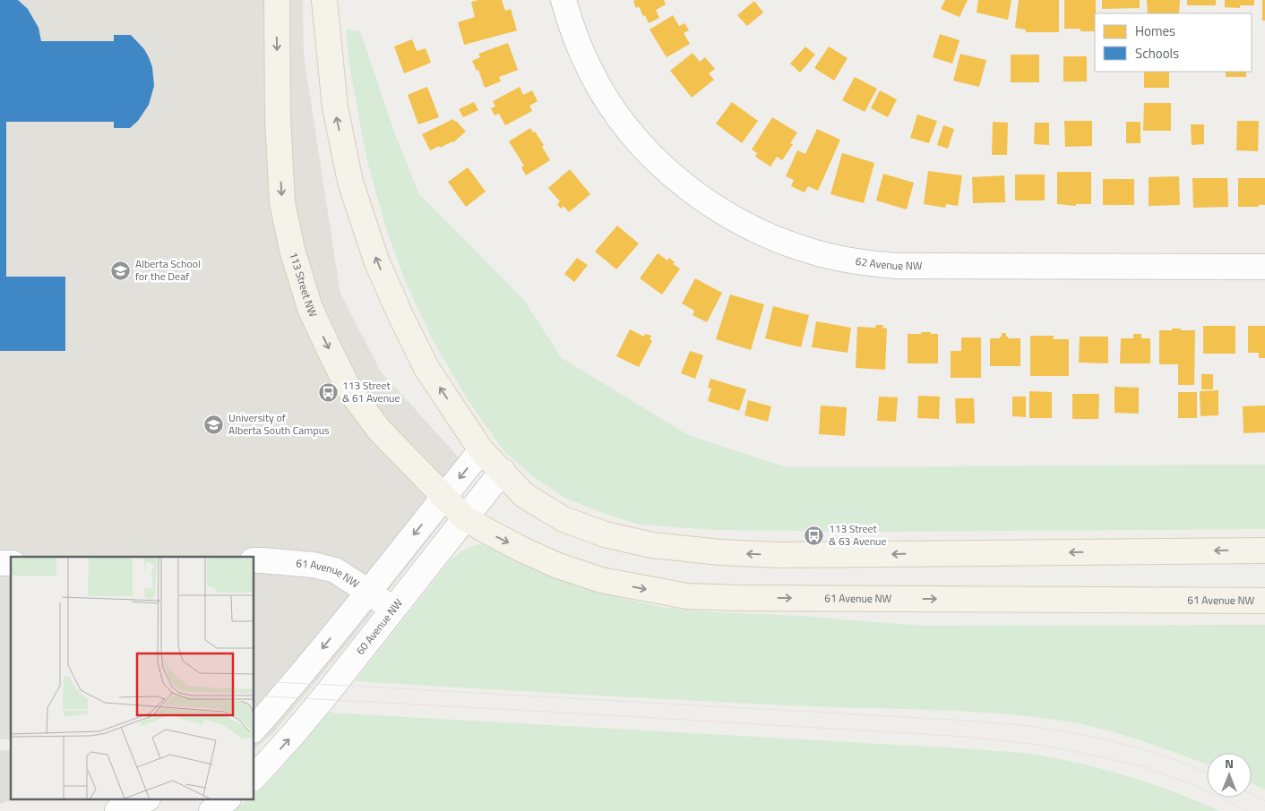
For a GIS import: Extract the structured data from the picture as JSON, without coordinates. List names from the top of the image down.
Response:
{
  "streets": {
    "main road": ["113 Street NW", "61 Avenue NW"],
    "street": ["62 Avenue NW", "60 Avenue NW"]
  },
  "crossings": [
    ["113 Street NW", "61 Avenue NW"],
    ["113 Street NW", "60 Avenue NW"],
    ["61 Avenue NW", "60 Avenue NW"]
  ],
  "places": {
    "school or university": ["Alberta School for the Deaf", "University of Alberta South Campus"],
    "bus stop": ["113 Street & 61 Avenue", "113 Street & 63 Avenue"]
  },
  "legend": ["Homes", "Schools"],
  "north": "top"
}
